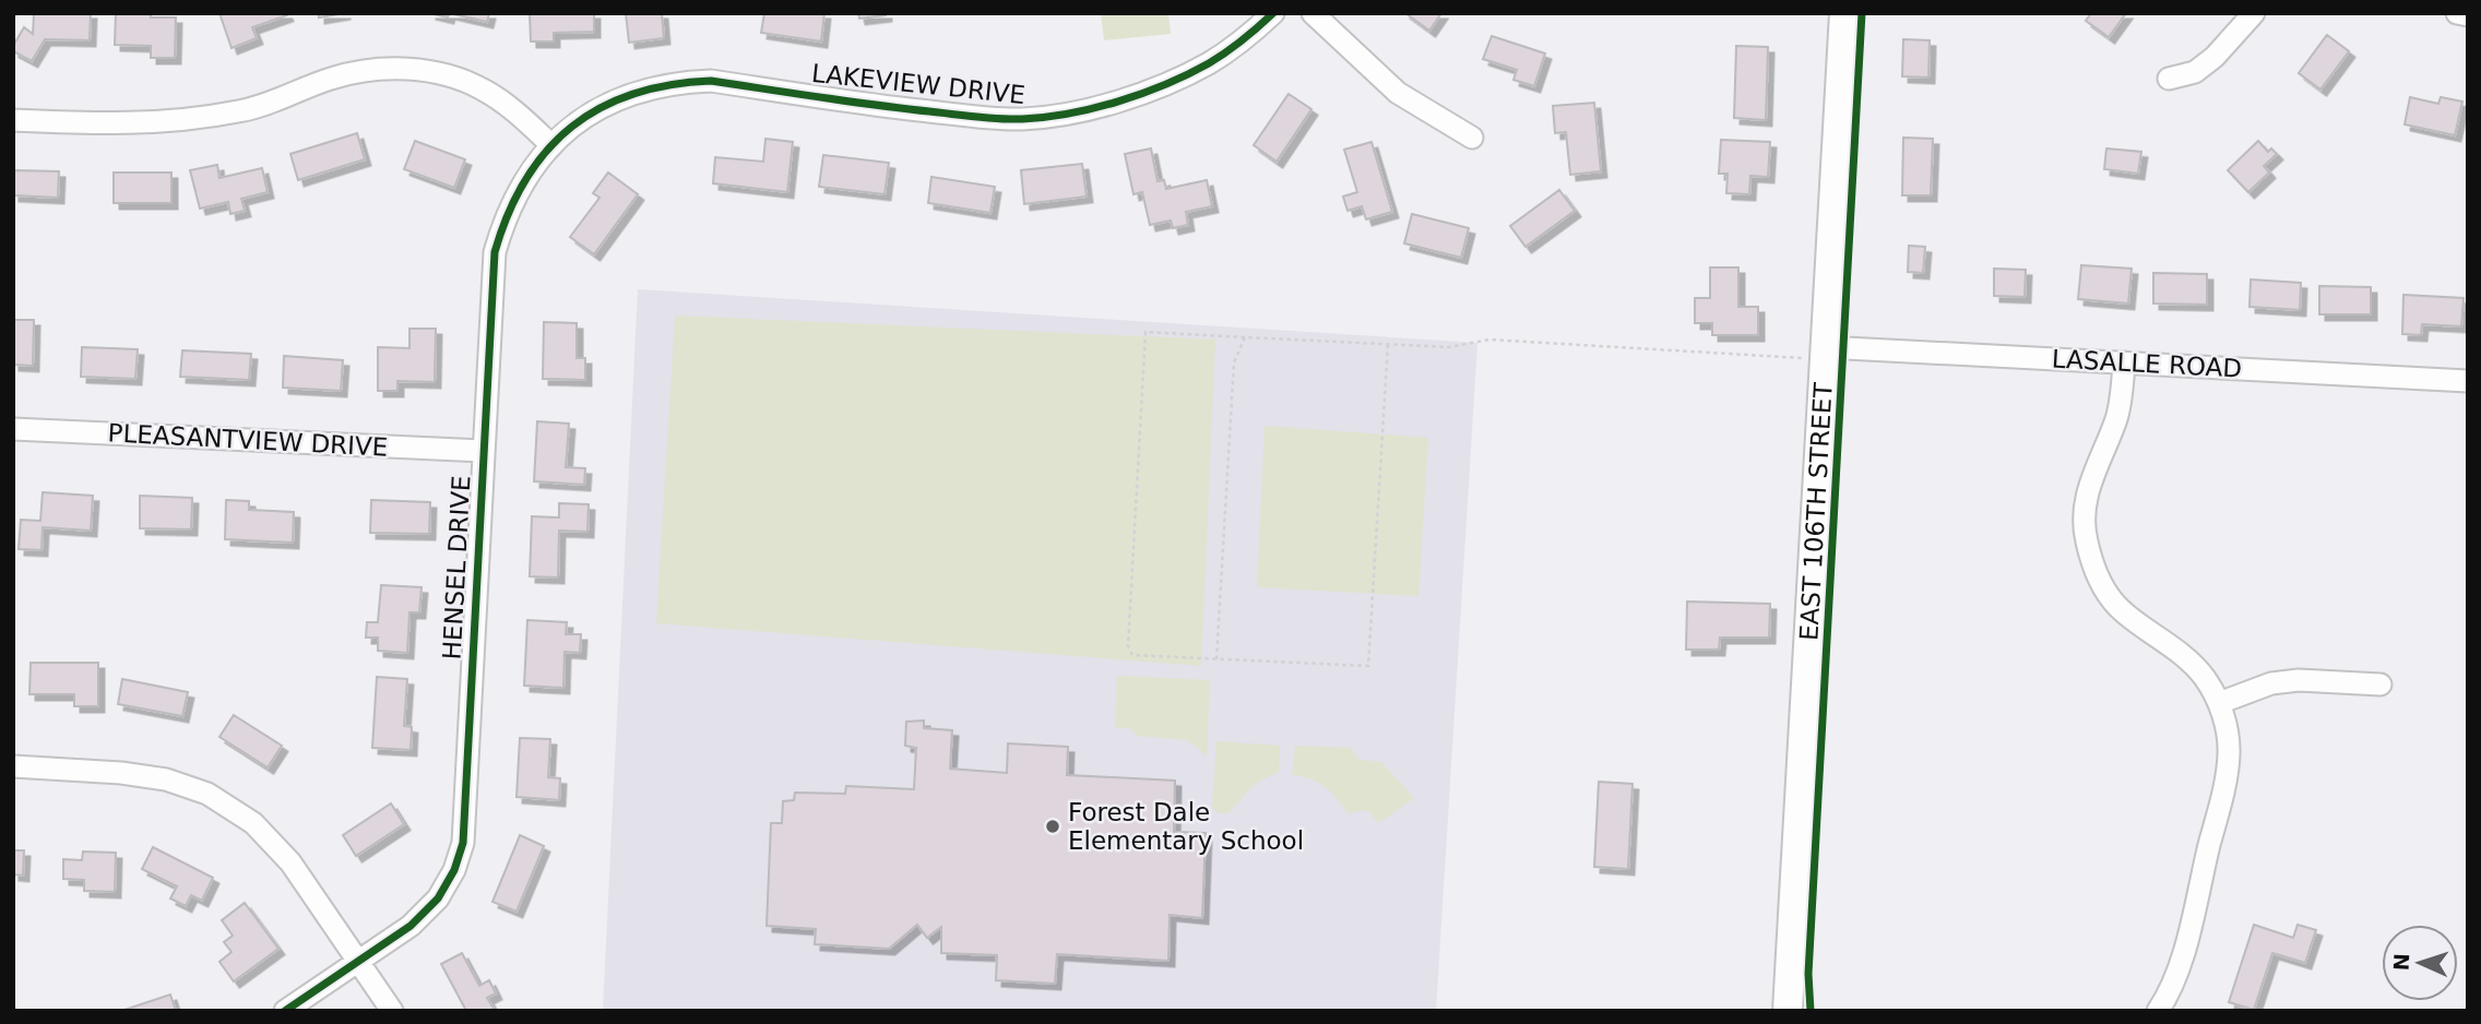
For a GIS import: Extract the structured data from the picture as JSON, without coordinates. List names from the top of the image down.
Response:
{
  "streets": {
    "street": [
      "LAKEVIEW DRIVE",
      "LASALLE ROAD",
      "PLEASANTVIEW DRIVE",
      "EAST 106TH STREET",
      "HENSEL DRIVE"
    ]
  },
  "crossings": [
    ["LAKEVIEW DRIVE", "HENSEL DRIVE"],
    ["LASALLE ROAD", "EAST 106TH STREET"],
    ["PLEASANTVIEW DRIVE", "HENSEL DRIVE"]
  ],
  "places": ["Forest Dale Elementary School"],
  "north": "left"
}
